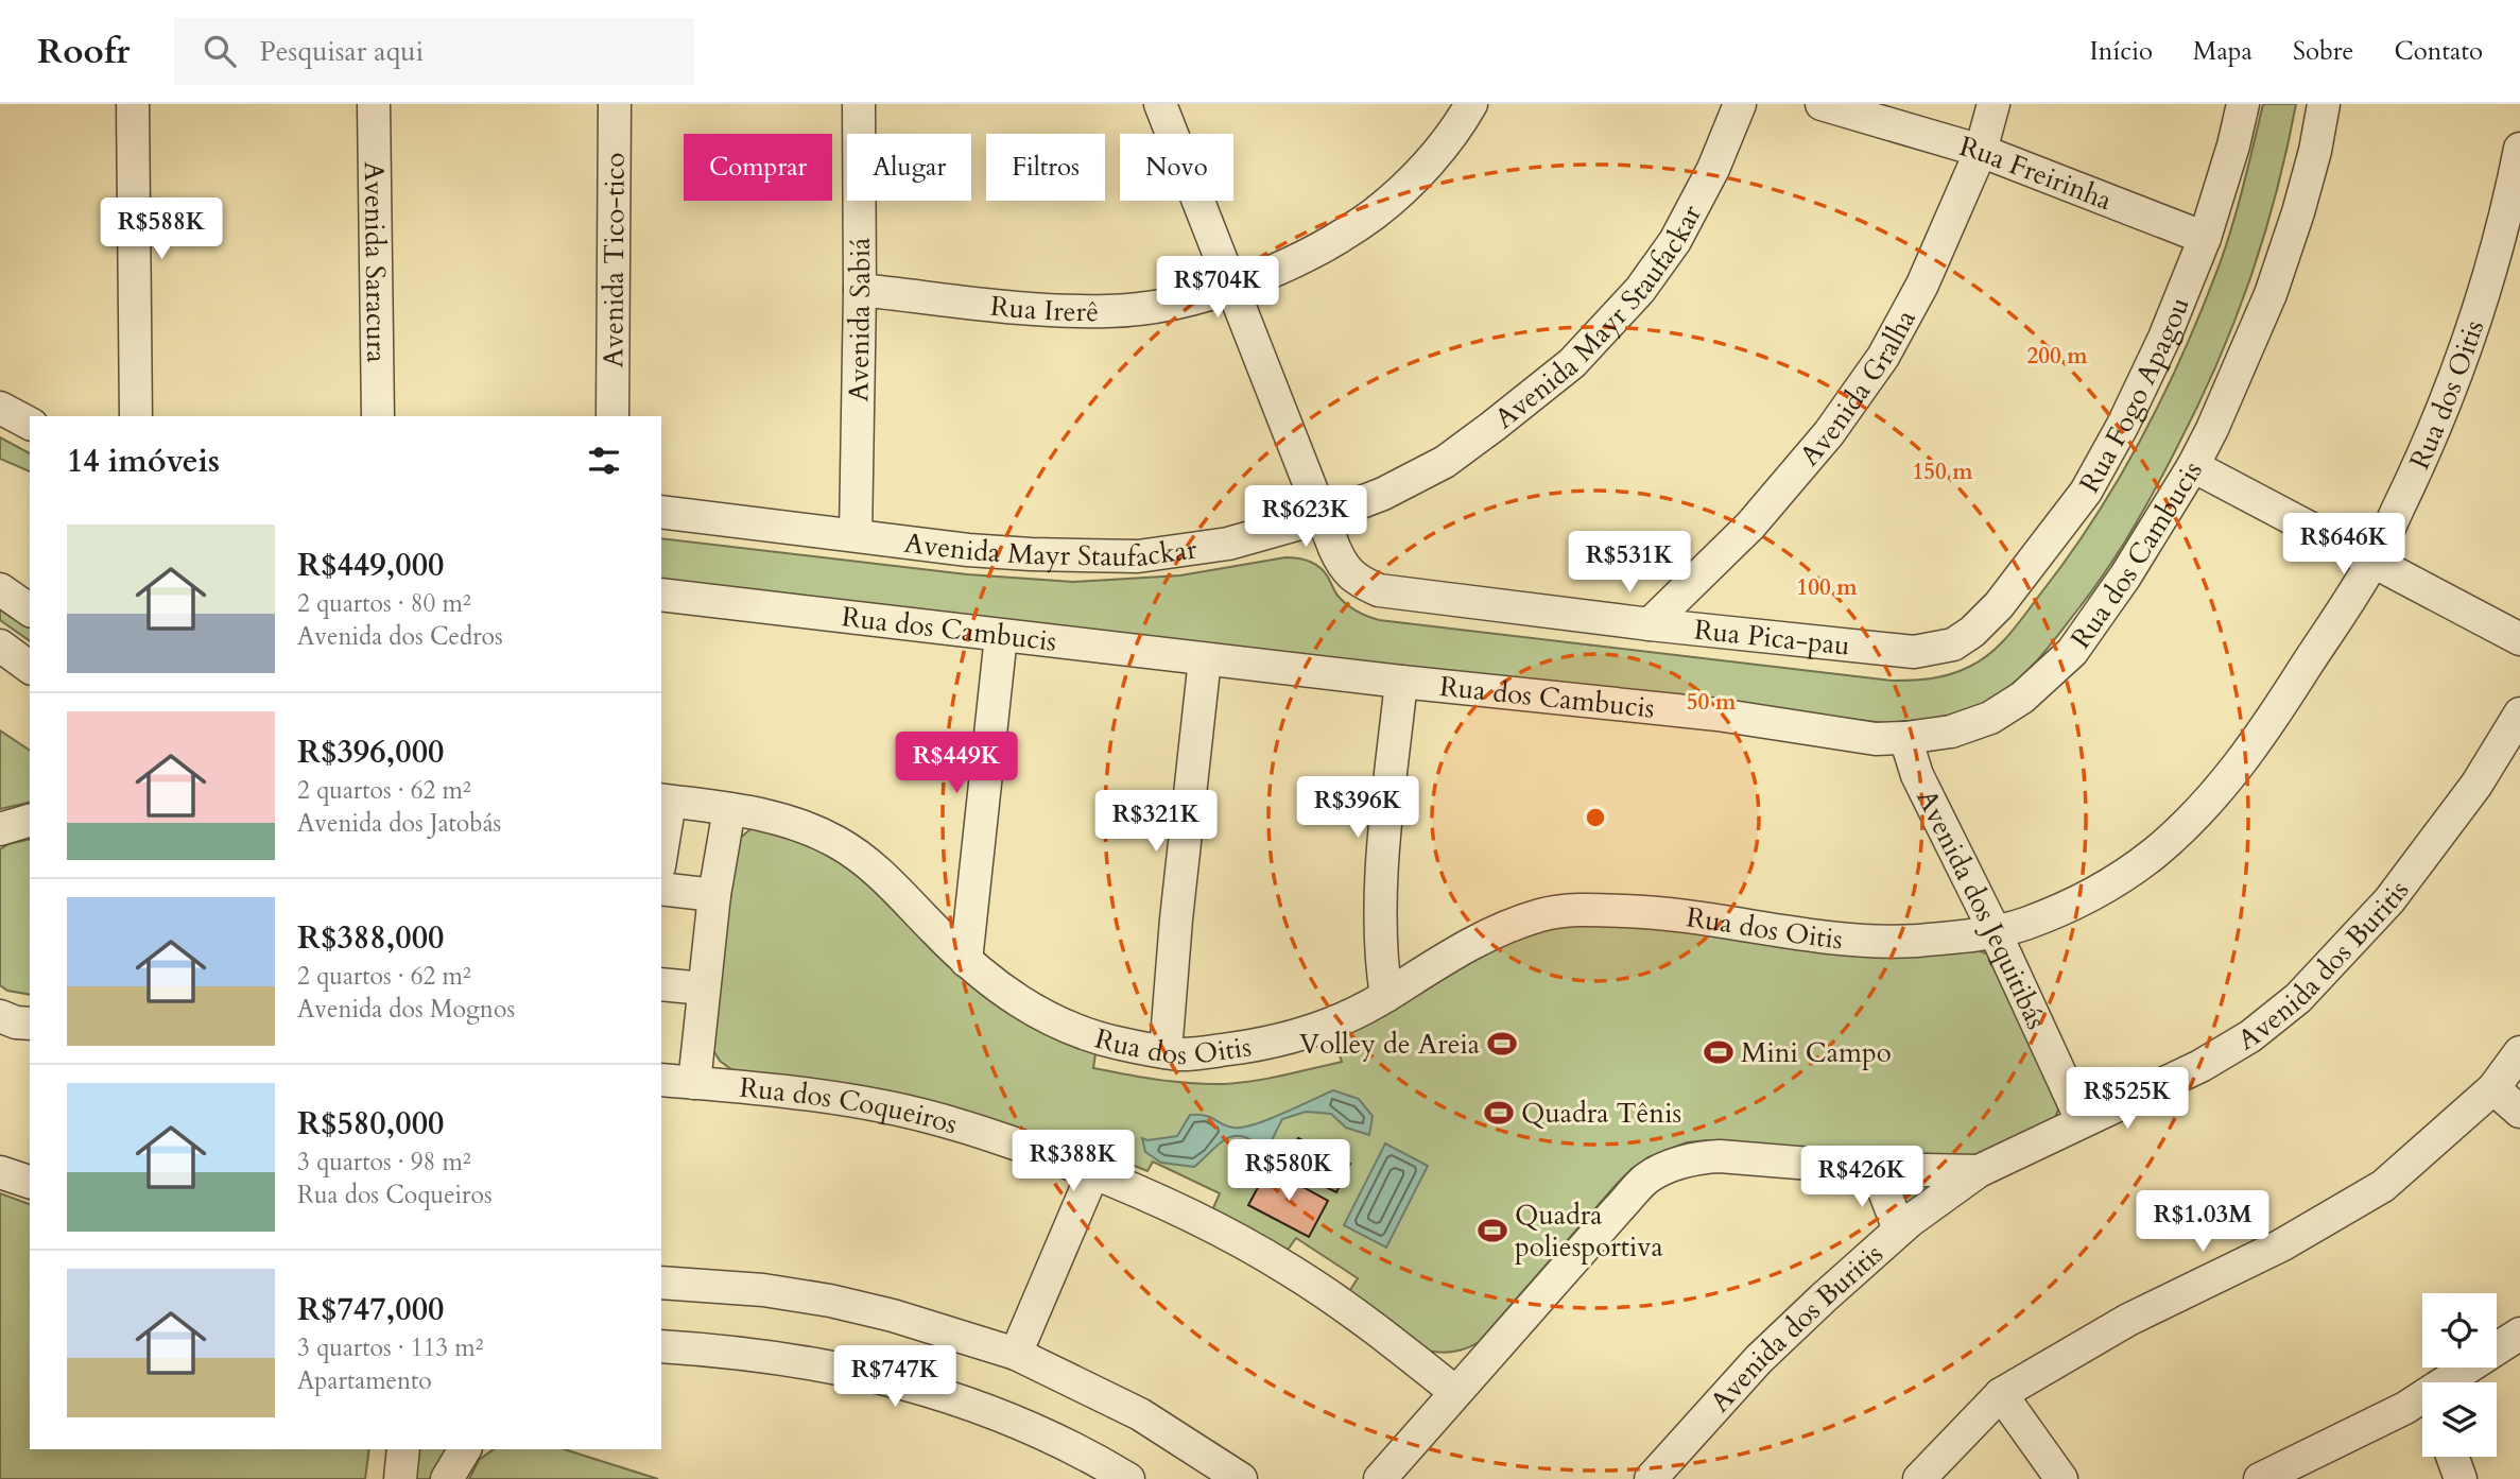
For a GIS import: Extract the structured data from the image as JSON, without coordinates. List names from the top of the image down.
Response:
{
  "streets": {
    "street": [
      "Rua Freirinha",
      "Avenida Saracura",
      "Avenida Tico-tico",
      "Rua Irerê",
      "Avenida Mayr Staufackar",
      "Avenida Sabiá",
      "Avenida Gralha",
      "Rua Fogo Apagou",
      "Rua dos Oitis",
      "Rua dos Cambucis",
      "Rua Pica-pau",
      "Avenida dos Jequitibás",
      "Avenida dos Buritis",
      "Rua dos Coqueiros"
    ]
  },
  "crossings": [
    ["Rua Freirinha", "Avenida Gralha"],
    ["Rua Freirinha", "Rua Fogo Apagou"],
    ["Rua Irerê", "Avenida Sabiá"],
    ["Rua Irerê", "Rua Pica-pau"],
    ["Avenida Mayr Staufackar", "Avenida Sabiá"],
    ["Avenida Mayr Staufackar", "Rua Pica-pau"],
    ["Avenida Gralha", "Rua Pica-pau"],
    ["Rua Fogo Apagou", "Rua Pica-pau"],
    ["Rua dos Oitis", "Avenida dos Jequitibás"],
    ["Rua dos Cambucis", "Avenida dos Jequitibás"],
    ["Avenida dos Jequitibás", "Avenida dos Buritis"]
  ],
  "places": {
    "sports": [
      "Volley de Areia",
      "Mini Campo",
      "Quadra Tênis",
      "Quadra poliesportiva"
    ]
  },
  "page": {
    "header": "Roofr",
    "search": "Pesquisar aqui",
    "nav": [
      "Início",
      "Mapa",
      "Sobre",
      "Contato"
    ],
    "chip": [
      "Comprar",
      "Alugar",
      "Filtros",
      "Novo"
    ],
    "price": [
      "R$588K",
      "R$704K",
      "R$623K",
      "R$646K",
      "R$531K",
      "R$449K",
      "R$396K",
      "R$321K",
      "R$525K",
      "R$388K",
      "R$580K",
      "R$426K",
      "R$1.03M",
      "R$747K"
    ],
    "heading": "14 imóveis",
    "list": [
      {
        "name": "R$449,000",
        "note": "2 quartos · 80 m² · Avenida dos Cedros"
      },
      {
        "name": "R$396,000",
        "note": "2 quartos · 62 m² · Avenida dos Jatobás"
      },
      {
        "name": "R$388,000",
        "note": "2 quartos · 62 m² · Avenida dos Mognos"
      },
      {
        "name": "R$580,000",
        "note": "3 quartos · 98 m² · Rua dos Coqueiros"
      },
      {
        "name": "R$747,000",
        "note": "3 quartos · 113 m² · Apartamento"
      }
    ]
  },
  "rings": [
    "200 m",
    "150 m",
    "100 m",
    "50 m"
  ]
}
